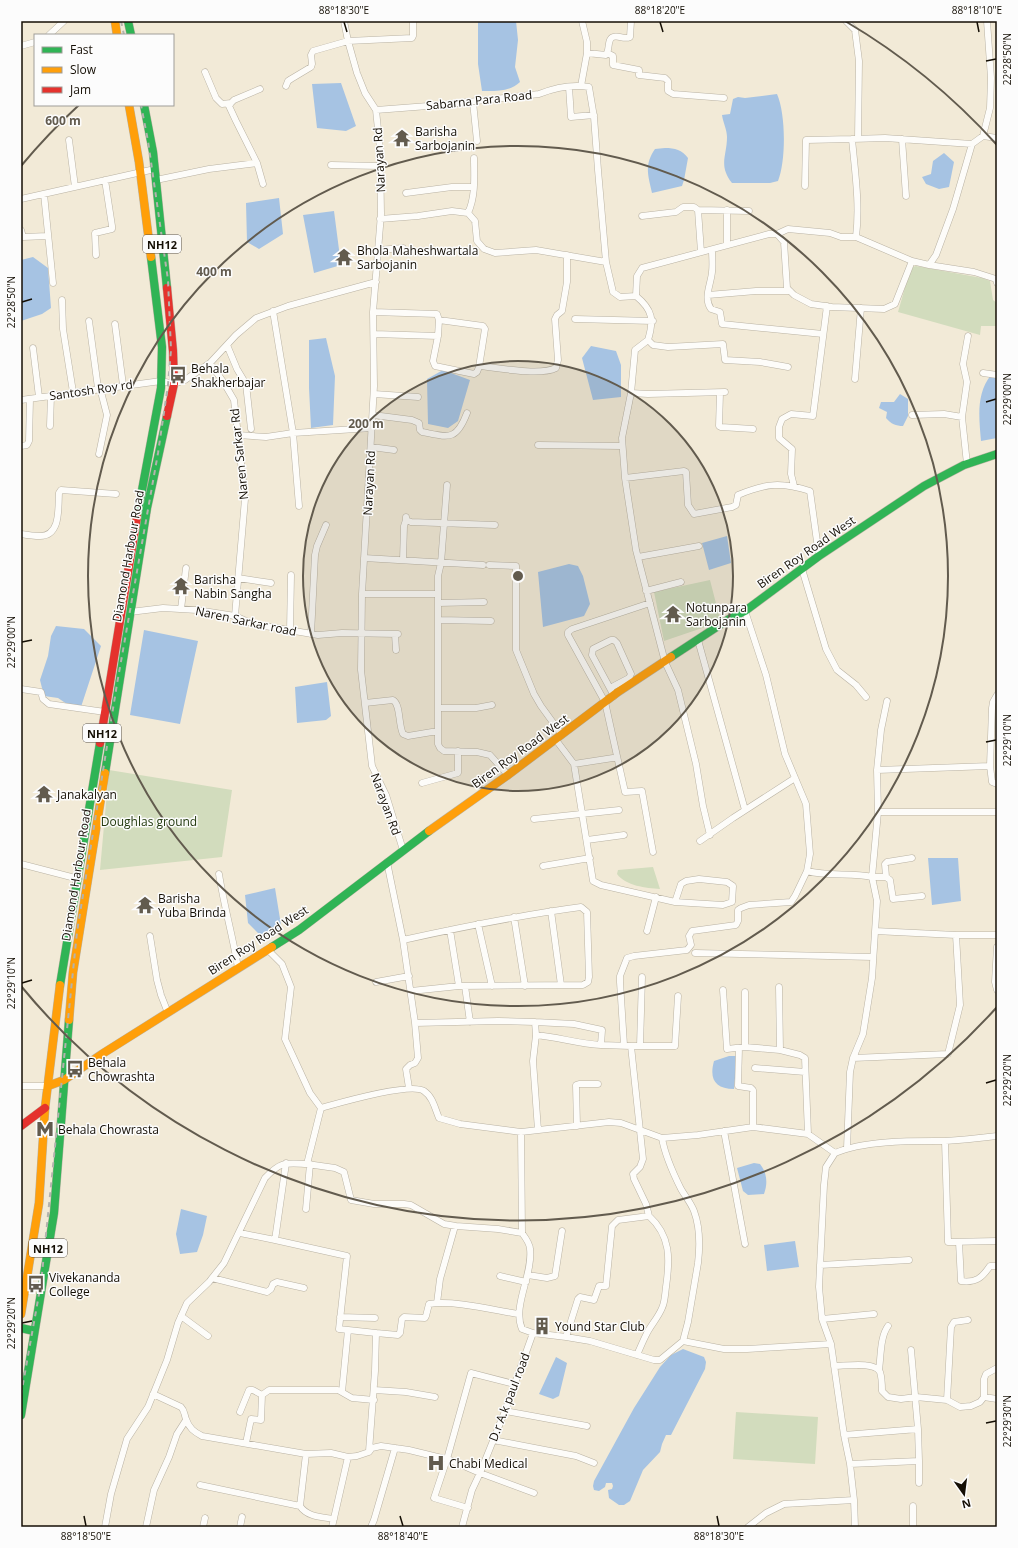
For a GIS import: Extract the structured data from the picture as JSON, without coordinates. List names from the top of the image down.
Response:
{
  "streets": {
    "main road": ["NH12", "Biren Roy Road West", "Diamond Harbour Road"],
    "street": [
      "Sabarna Para Road",
      "Narayan Rd",
      "Santosh Roy rd",
      "Naren Sarkar Rd",
      "Naren Sarkar road",
      "D.r A.k paul road"
    ]
  },
  "crossings": [
    ["Sabarna Para Road", "Narayan Rd"],
    ["Narayan Rd", "Biren Roy Road West"],
    ["Narayan Rd", "Naren Sarkar road"],
    ["Santosh Roy rd", "Diamond Harbour Road"],
    ["Naren Sarkar Rd", "Naren Sarkar road"],
    ["Biren Roy Road West", "Diamond Harbour Road"],
    ["Diamond Harbour Road", "Naren Sarkar road"]
  ],
  "parks": ["Doughlas ground"],
  "places": {
    "temple": [
      "Barisha Sarbojanin",
      "Bhola Maheshwartala Sarbojanin",
      "Barisha Nabin Sangha",
      "Notunpara Sarbojanin",
      "Janakalyan",
      "Barisha Yuba Brinda"
    ],
    "bus stop": ["Behala Shakherbajar", "Behala Chowrashta", "Vivekananda College"],
    "metro station": ["Behala Chowrasta"],
    "building": ["Yound Star Club"],
    "hospital": ["Chabi Medical"]
  },
  "legend": ["Fast", "Slow", "Jam"],
  "north": "bottom",
  "coordinates": [
    "88°18'30\"E",
    "88°18'20\"E",
    "88°18'10\"E",
    "22°28'50\"N",
    "22°29'00\"N",
    "22°29'10\"N",
    "22°29'20\"N",
    "22°29'30\"N",
    "88°18'50\"E",
    "88°18'40\"E"
  ],
  "rings": ["600 m", "400 m", "200 m"]
}
